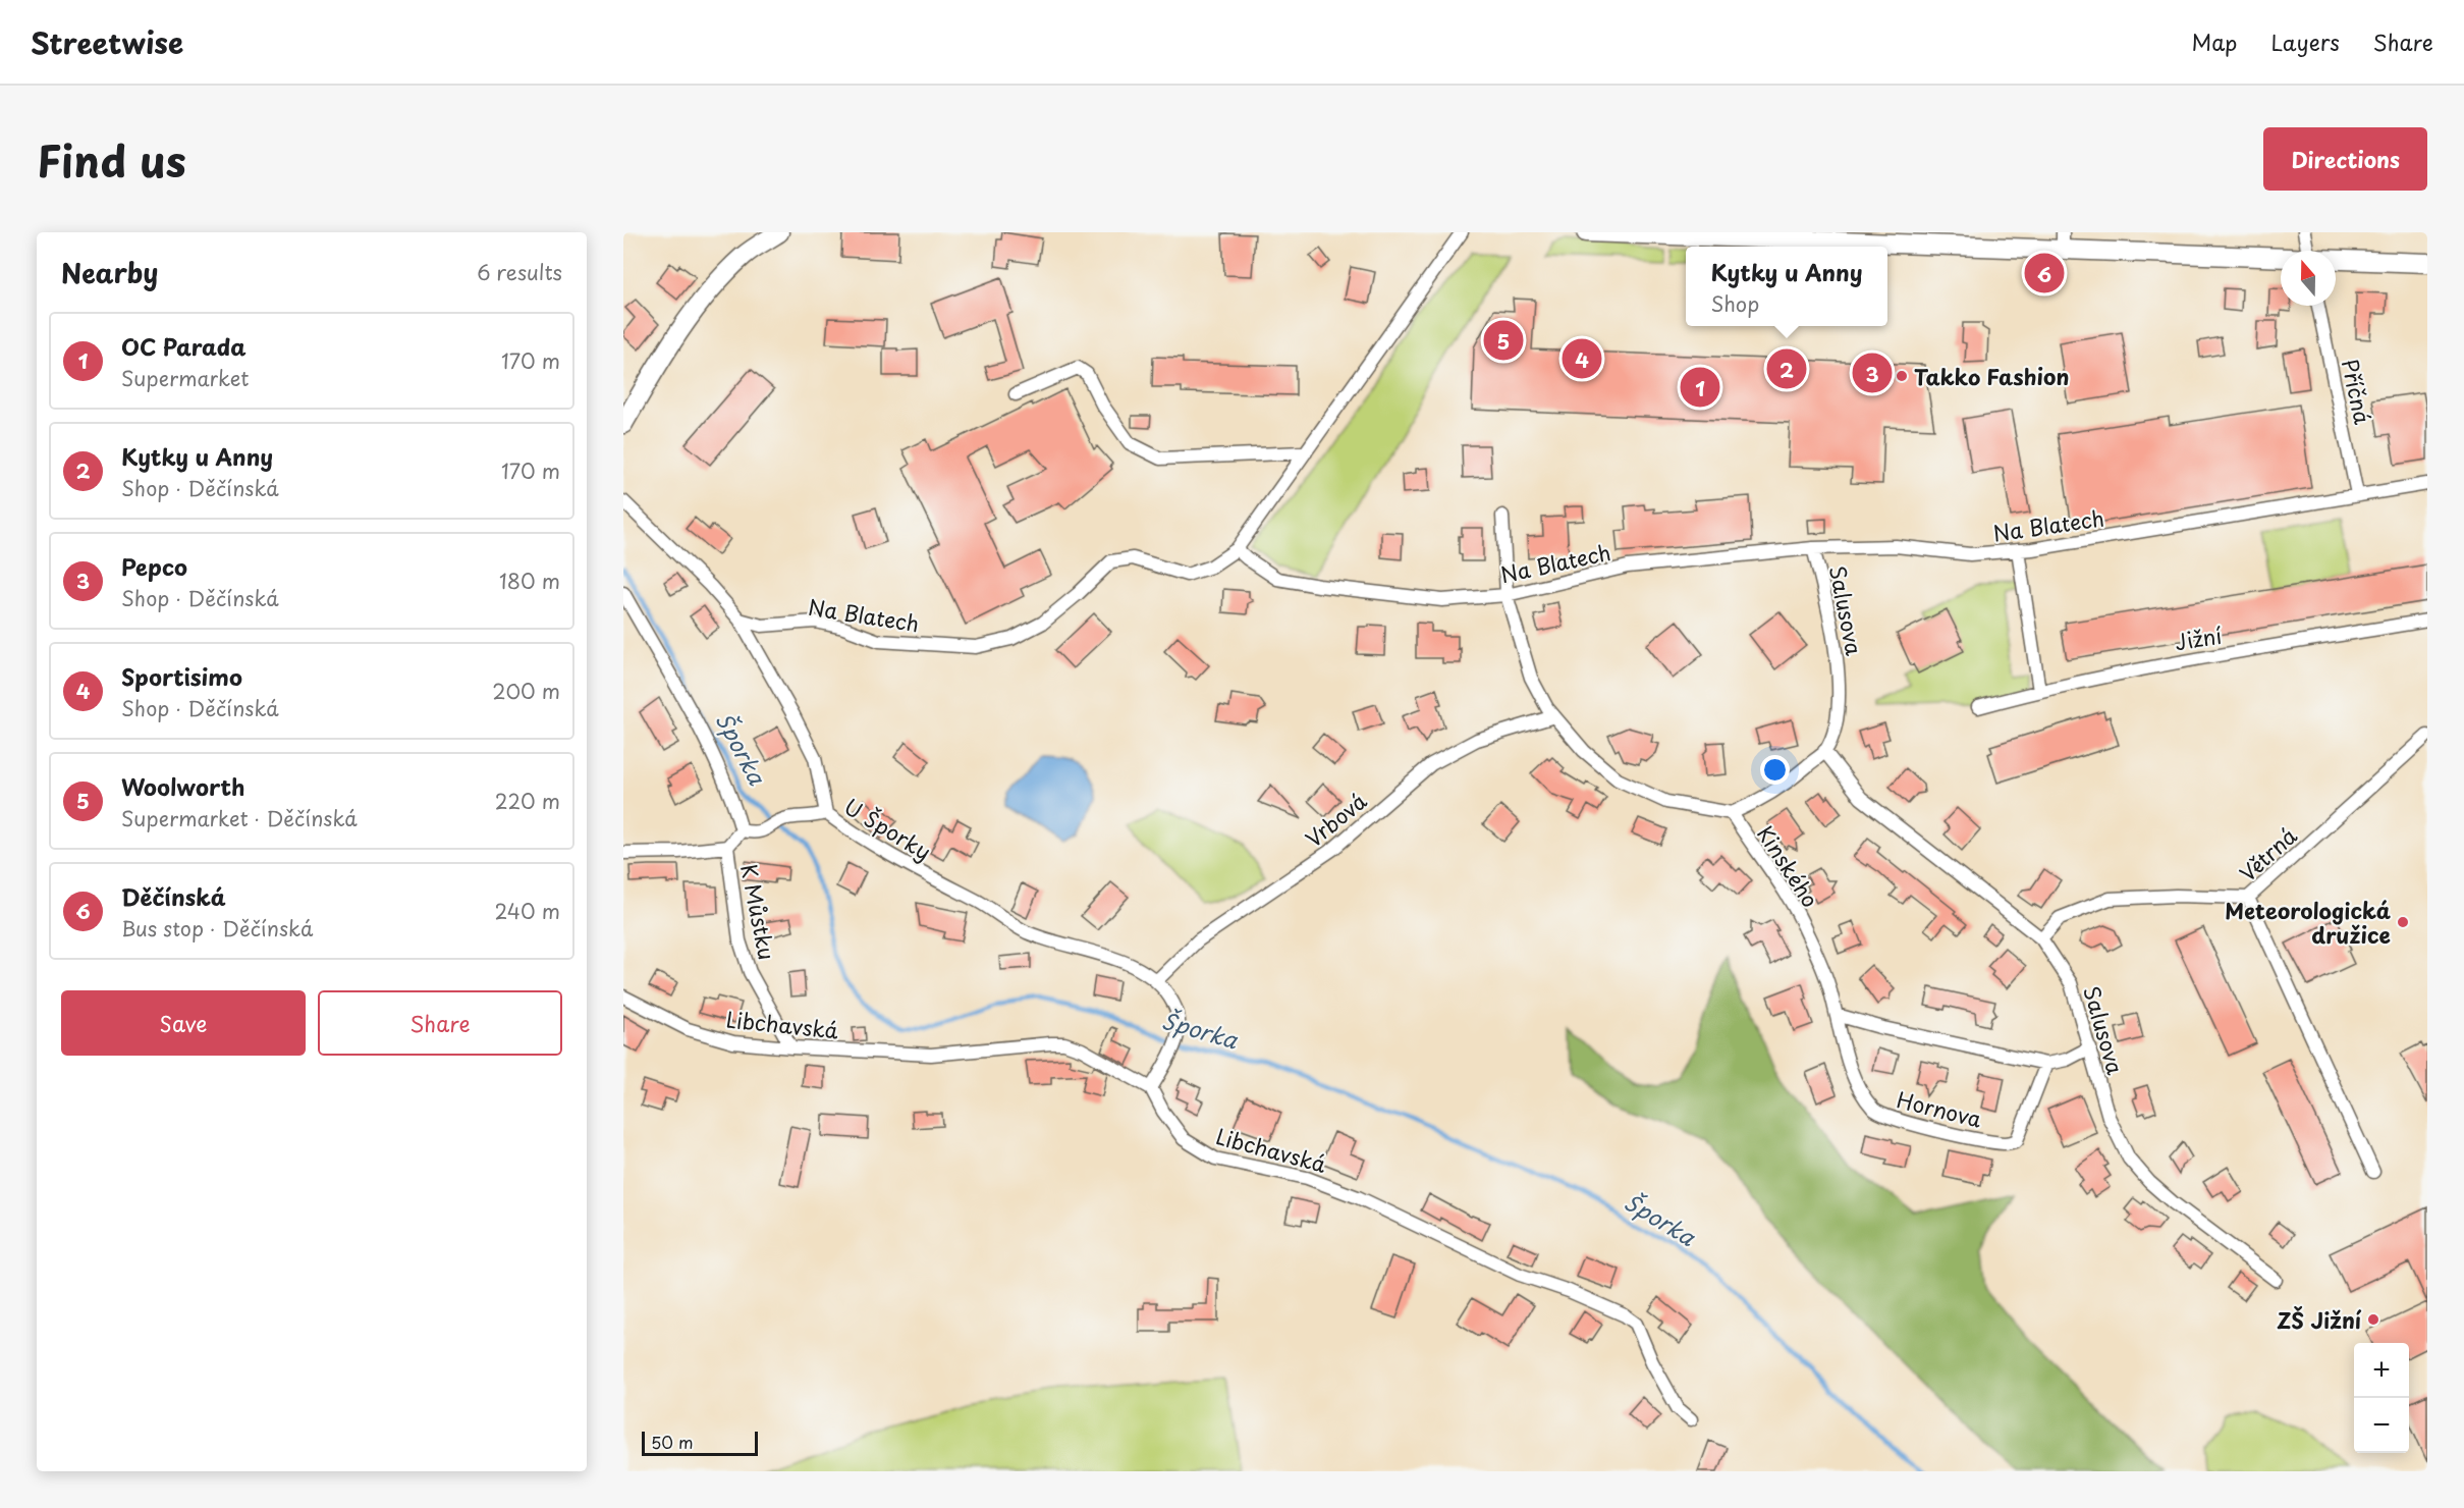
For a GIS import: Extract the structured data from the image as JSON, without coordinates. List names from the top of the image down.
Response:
{
  "streets": {
    "street": [
      "Příčná",
      "Na Blatech",
      "Salusova",
      "Jižní",
      "Vrbová",
      "U Šporky",
      "Větrná",
      "Kinského",
      "K Můstku",
      "Libchavská",
      "Hornova"
    ]
  },
  "crossings": [
    ["Příčná", "Na Blatech"],
    ["Na Blatech", "Salusova"],
    ["Na Blatech", "U Šporky"],
    ["Na Blatech", "Kinského"],
    ["Salusova", "Kinského"],
    ["Vrbová", "U Šporky"],
    ["Vrbová", "Kinského"],
    ["U Šporky", "Libchavská"],
    ["Kinského", "Hornova"],
    ["K Můstku", "Libchavská"]
  ],
  "water": ["Šporka"],
  "places": ["Takko Fashion", "Meteorologická družice", "ZŠ Jižní"],
  "scale_bar": "50 m",
  "north": "top",
  "page": {
    "header": "Streetwise",
    "nav": ["Map", "Layers", "Share"],
    "title": "Find us",
    "buttons": [
      "Directions",
      ["Save", "Share"]
    ],
    "heading": ["Nearby", "6 results"],
    "popup": ["Kytky u Anny", "Shop"],
    "pins": [
      "6",
      "5",
      "4",
      "2",
      "3",
      "1"
    ],
    "list": [
      {
        "mark": "1",
        "name": "OC Parada",
        "note": "Supermarket",
        "value": "170 m"
      },
      {
        "mark": "2",
        "name": "Kytky u Anny",
        "note": "Shop · Děčínská",
        "value": "170 m"
      },
      {
        "mark": "3",
        "name": "Pepco",
        "note": "Shop · Děčínská",
        "value": "180 m"
      },
      {
        "mark": "4",
        "name": "Sportisimo",
        "note": "Shop · Děčínská",
        "value": "200 m"
      },
      {
        "mark": "5",
        "name": "Woolworth",
        "note": "Supermarket · Děčínská",
        "value": "220 m"
      },
      {
        "mark": "6",
        "name": "Děčínská",
        "note": "Bus stop · Děčínská",
        "value": "240 m"
      }
    ],
    "map_buttons": ["+", "−"],
    "scale": "50 m"
  }
}
